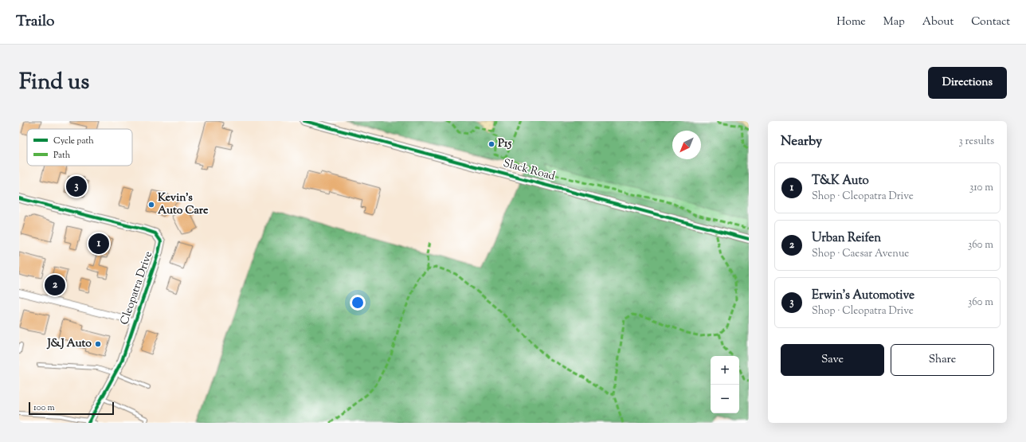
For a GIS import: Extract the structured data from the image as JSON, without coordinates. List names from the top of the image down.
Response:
{
  "streets": {
    "street": ["Slack Road", "Cleopatra Drive"]
  },
  "places": ["P15", "Kevin's Auto Care", "J&J Auto"],
  "legend": ["Cycle path", "Path"],
  "scale_bar": "100 m",
  "north": "bottom left",
  "page": {
    "header": "Trailo",
    "nav": [
      "Home",
      "Map",
      "About",
      "Contact"
    ],
    "title": "Find us",
    "buttons": [
      "Directions",
      ["Save", "Share"]
    ],
    "heading": ["Nearby", "3 results"],
    "list": [
      {
        "mark": "1",
        "name": "T&K Auto",
        "note": "Shop · Cleopatra Drive",
        "value": "310 m"
      },
      {
        "mark": "2",
        "name": "Urban Reifen",
        "note": "Shop · Caesar Avenue",
        "value": "360 m"
      },
      {
        "mark": "3",
        "name": "Erwin's Automotive",
        "note": "Shop · Cleopatra Drive",
        "value": "360 m"
      }
    ],
    "pins": ["3", "1", "2"],
    "map_buttons": ["+", "−"],
    "scale": "100 m"
  }
}
